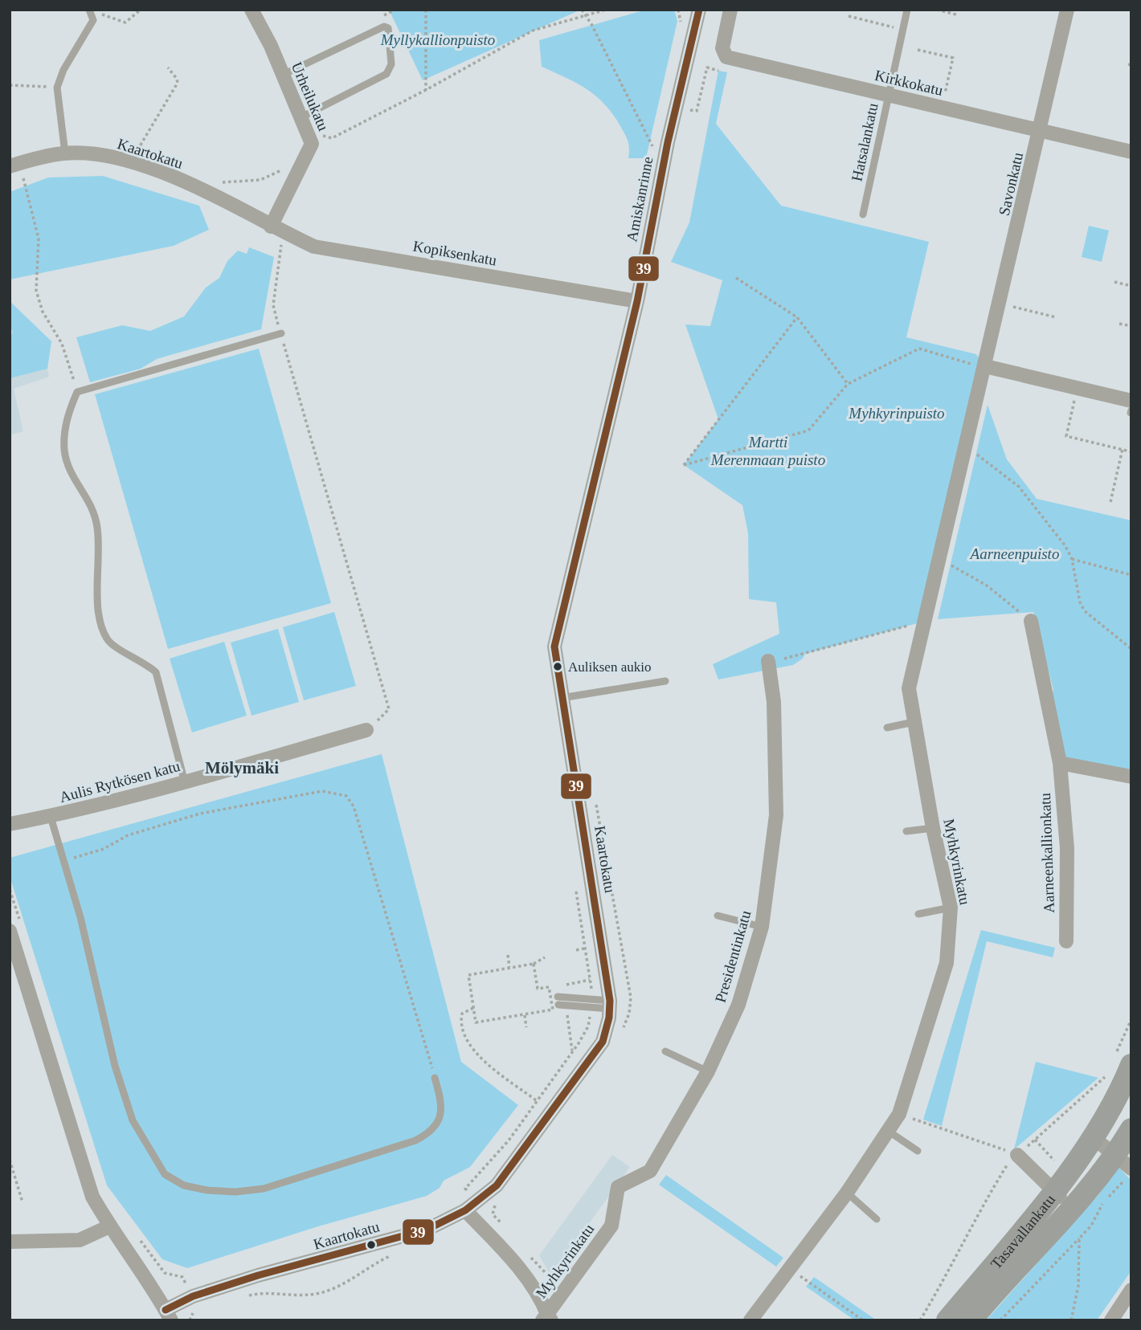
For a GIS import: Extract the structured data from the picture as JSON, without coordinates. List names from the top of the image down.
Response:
{
  "streets": {
    "main road": ["Tasavallankatu"],
    "street": [
      "Kirkkokatu",
      "Urheilukatu",
      "Kaartokatu",
      "Savonkatu",
      "Amiskanrinne",
      "Kopiksenkatu",
      "Aulis Rytkösen katu",
      "Aarneenkallionkatu",
      "Myhkyrinkatu",
      "Presidentinkatu"
    ],
    "lane": ["Hatsalankatu"]
  },
  "crossings": [
    ["Kirkkokatu", "Hatsalankatu"],
    ["Kirkkokatu", "Savonkatu"],
    ["Urheilukatu", "Kaartokatu"],
    ["Urheilukatu", "Kopiksenkatu"],
    ["Kaartokatu", "Amiskanrinne"],
    ["Kaartokatu", "Kopiksenkatu"],
    ["Savonkatu", "Myhkyrinkatu"],
    ["Amiskanrinne", "Kopiksenkatu"],
    ["Myhkyrinkatu", "Presidentinkatu"]
  ],
  "districts": ["Mölymäki"],
  "parks": [
    "Myllykallionpuisto",
    "Myhkyrinpuisto",
    "Martti Merenmaan puisto",
    "Aarneenpuisto"
  ],
  "places": ["Auliksen aukio"],
  "lines": ["transit line 39"]
}
